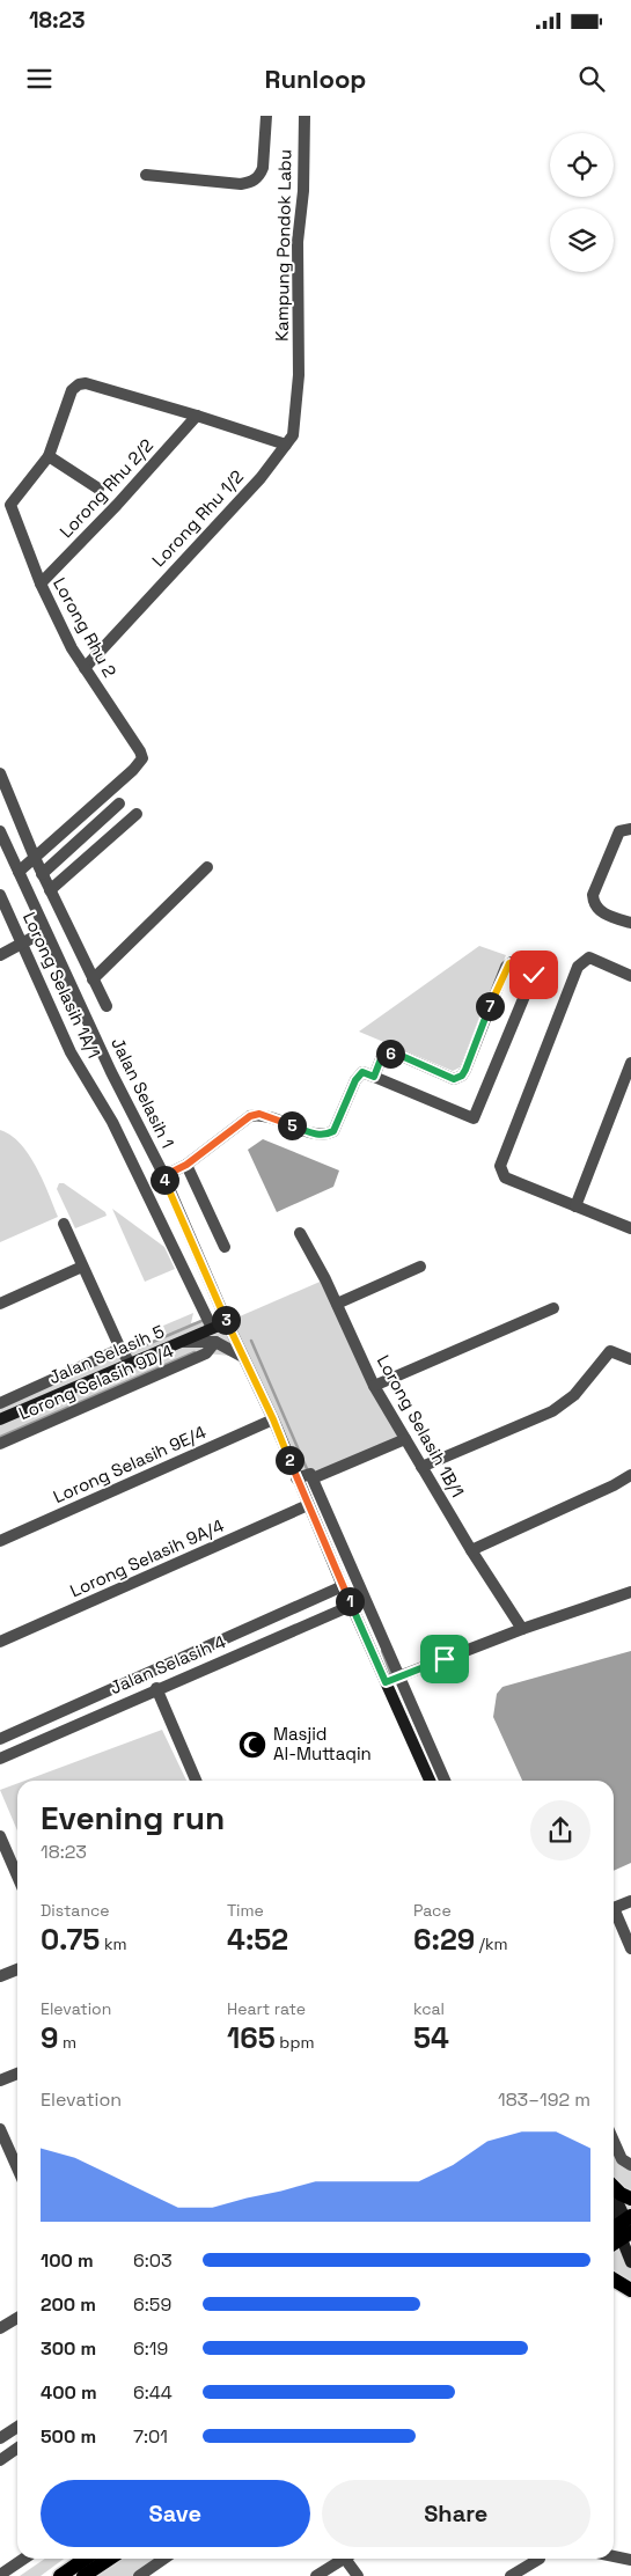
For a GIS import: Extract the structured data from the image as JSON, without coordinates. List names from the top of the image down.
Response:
{
  "streets": {
    "street": [
      "Kampung Pondok Labu",
      "Lorong Rhu 2/2",
      "Lorong Rhu 1/2",
      "Lorong Rhu 2",
      "Lorong Selasih 1A/1",
      "Jalan Selasih 1",
      "Jalan Selasih 5",
      "Lorong Selasih 9D/4",
      "Lorong Selasih 1B/1",
      "Lorong Selasih 9E/4",
      "Lorong Selasih 9A/4",
      "Jalan Selasih 4"
    ]
  },
  "crossings": [
    ["Kampung Pondok Labu", "Lorong Rhu 1/2"],
    ["Lorong Rhu 2/2", "Lorong Rhu 2"],
    ["Lorong Rhu 1/2", "Lorong Rhu 2"],
    ["Lorong Selasih 1A/1", "Jalan Selasih 5"],
    ["Jalan Selasih 1", "Jalan Selasih 5"],
    ["Jalan Selasih 1", "Lorong Selasih 9E/4"],
    ["Jalan Selasih 1", "Lorong Selasih 9A/4"],
    ["Jalan Selasih 1", "Jalan Selasih 4"]
  ],
  "places": {
    "mosque": ["Masjid Al-Muttaqin"]
  },
  "page": {
    "status": "18:23",
    "header": "Runloop",
    "pins": [
      "7",
      "6",
      "5",
      "4",
      "3",
      "2",
      "1"
    ],
    "heading": ["Evening run", "18:23"],
    "stats": [
      ["Distance", "0.75 km"],
      ["Time", "4:52"],
      ["Pace", "6:29 /km"],
      ["Elevation", "9 m"],
      ["Heart rate", "165 bpm"],
      ["kcal", "54"]
    ],
    "chart": ["Elevation", "183–192 m"],
    "list": [
      {
        "name": "100 m",
        "note": "6:03"
      },
      {
        "name": "200 m",
        "note": "6:59"
      },
      {
        "name": "300 m",
        "note": "6:19"
      },
      {
        "name": "400 m",
        "note": "6:44"
      },
      {
        "name": "500 m",
        "note": "7:01"
      }
    ],
    "buttons": ["Save", "Share"]
  }
}
